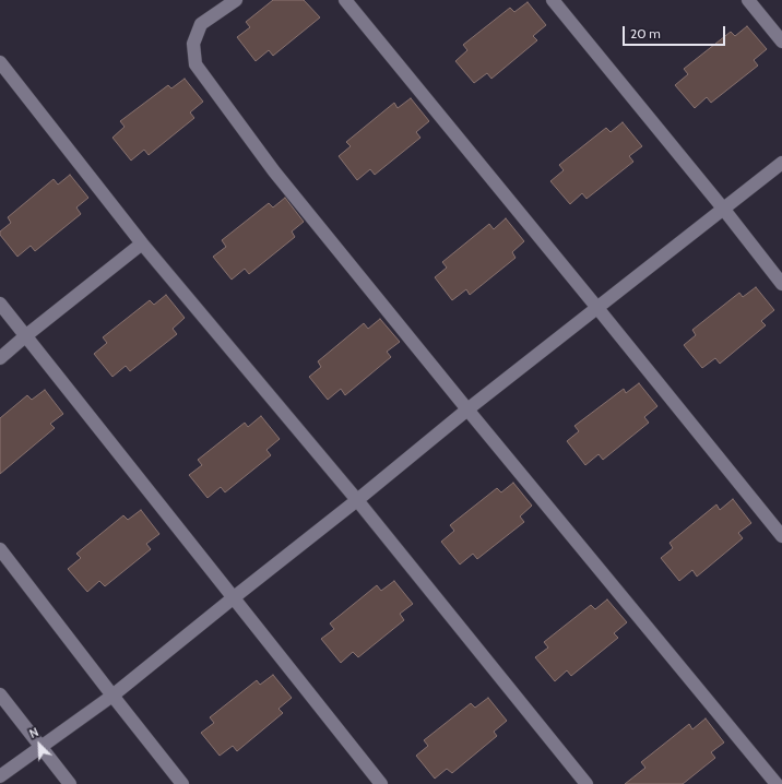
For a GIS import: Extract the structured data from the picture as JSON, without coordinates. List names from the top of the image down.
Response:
{
  "scale_bar": "20 m",
  "north": "top left"
}
